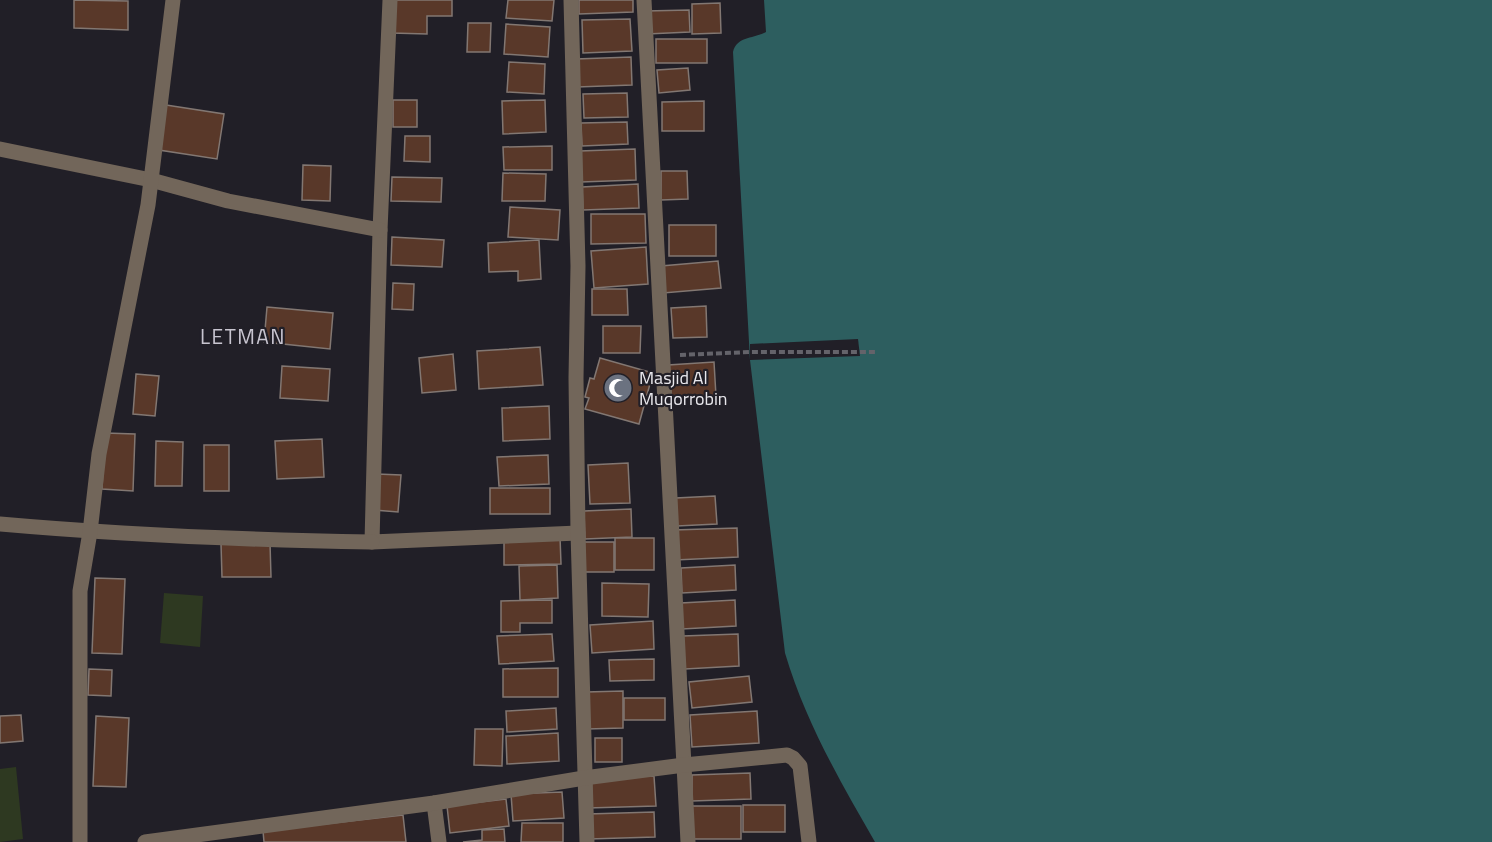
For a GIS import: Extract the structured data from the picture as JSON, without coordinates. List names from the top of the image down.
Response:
{
  "districts": ["LETMAN"],
  "places": {
    "mosque": ["Masjid Al Muqorrobin"]
  }
}
